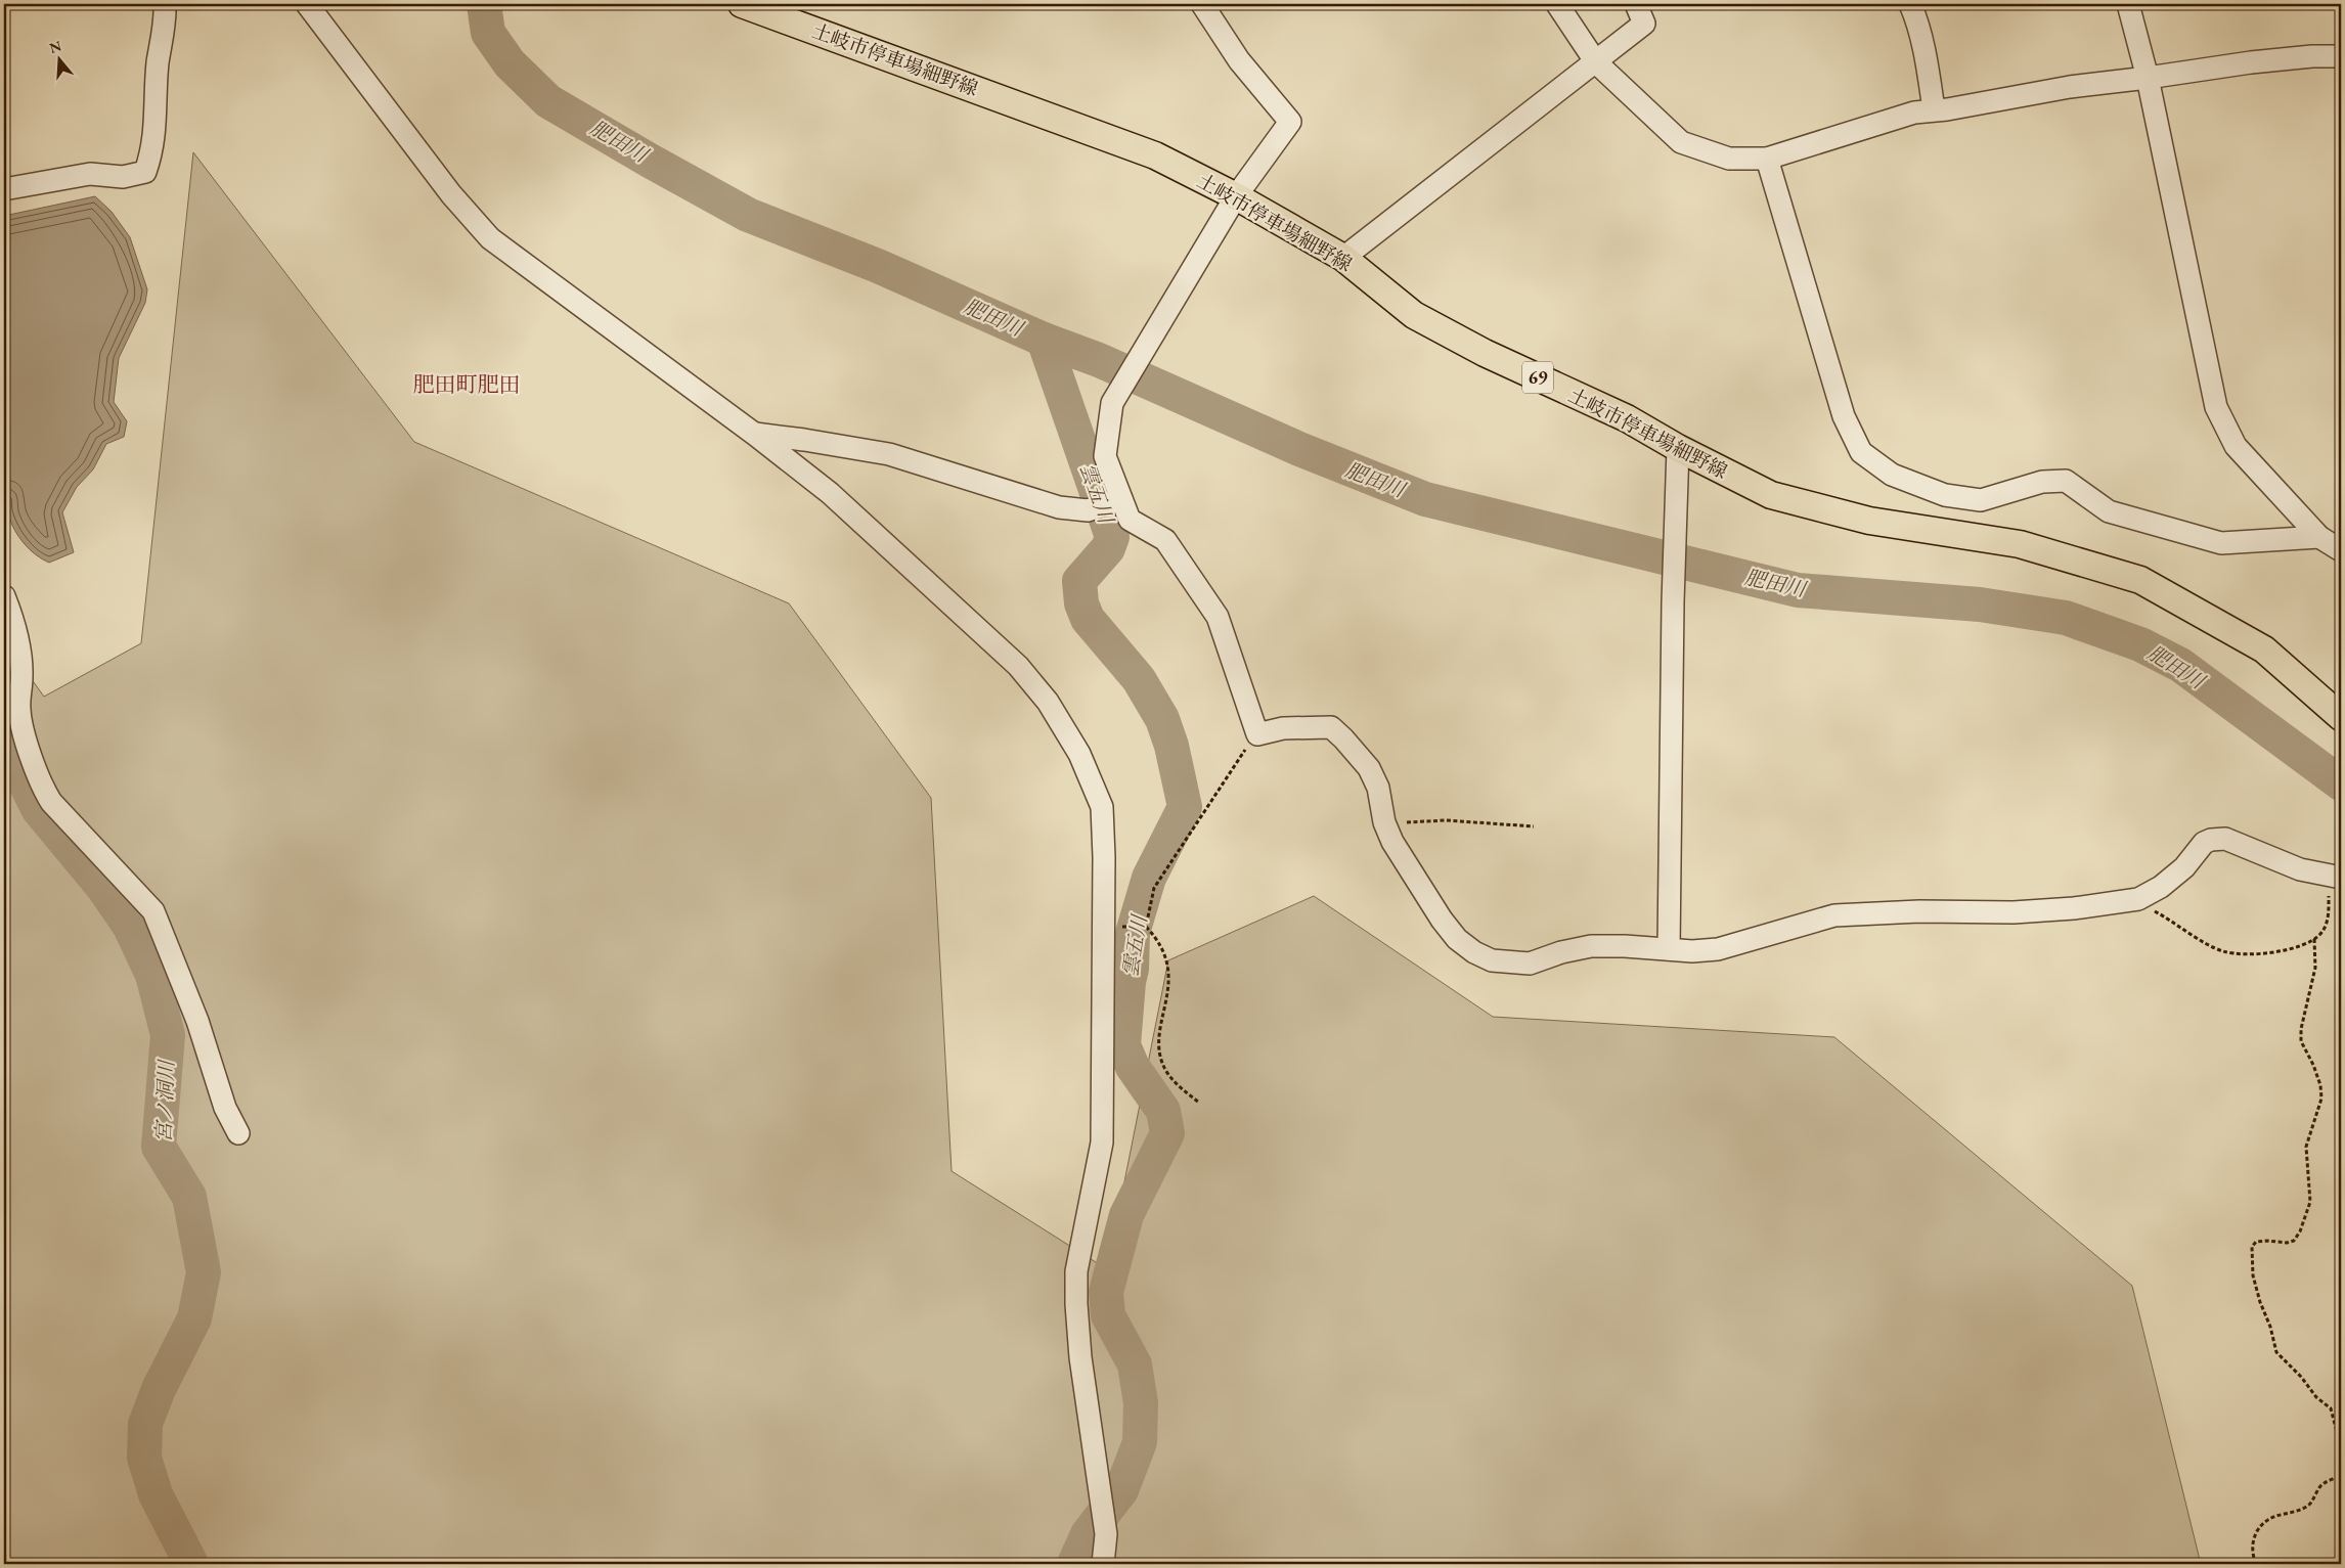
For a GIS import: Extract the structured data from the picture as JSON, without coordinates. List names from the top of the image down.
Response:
{
  "streets": {
    "main road": ["土岐市停車場細野線", "69"]
  },
  "districts": ["肥田町肥田"],
  "water": ["肥田川", "雲五川", "宮ノ洞川"],
  "north": "top"
}
